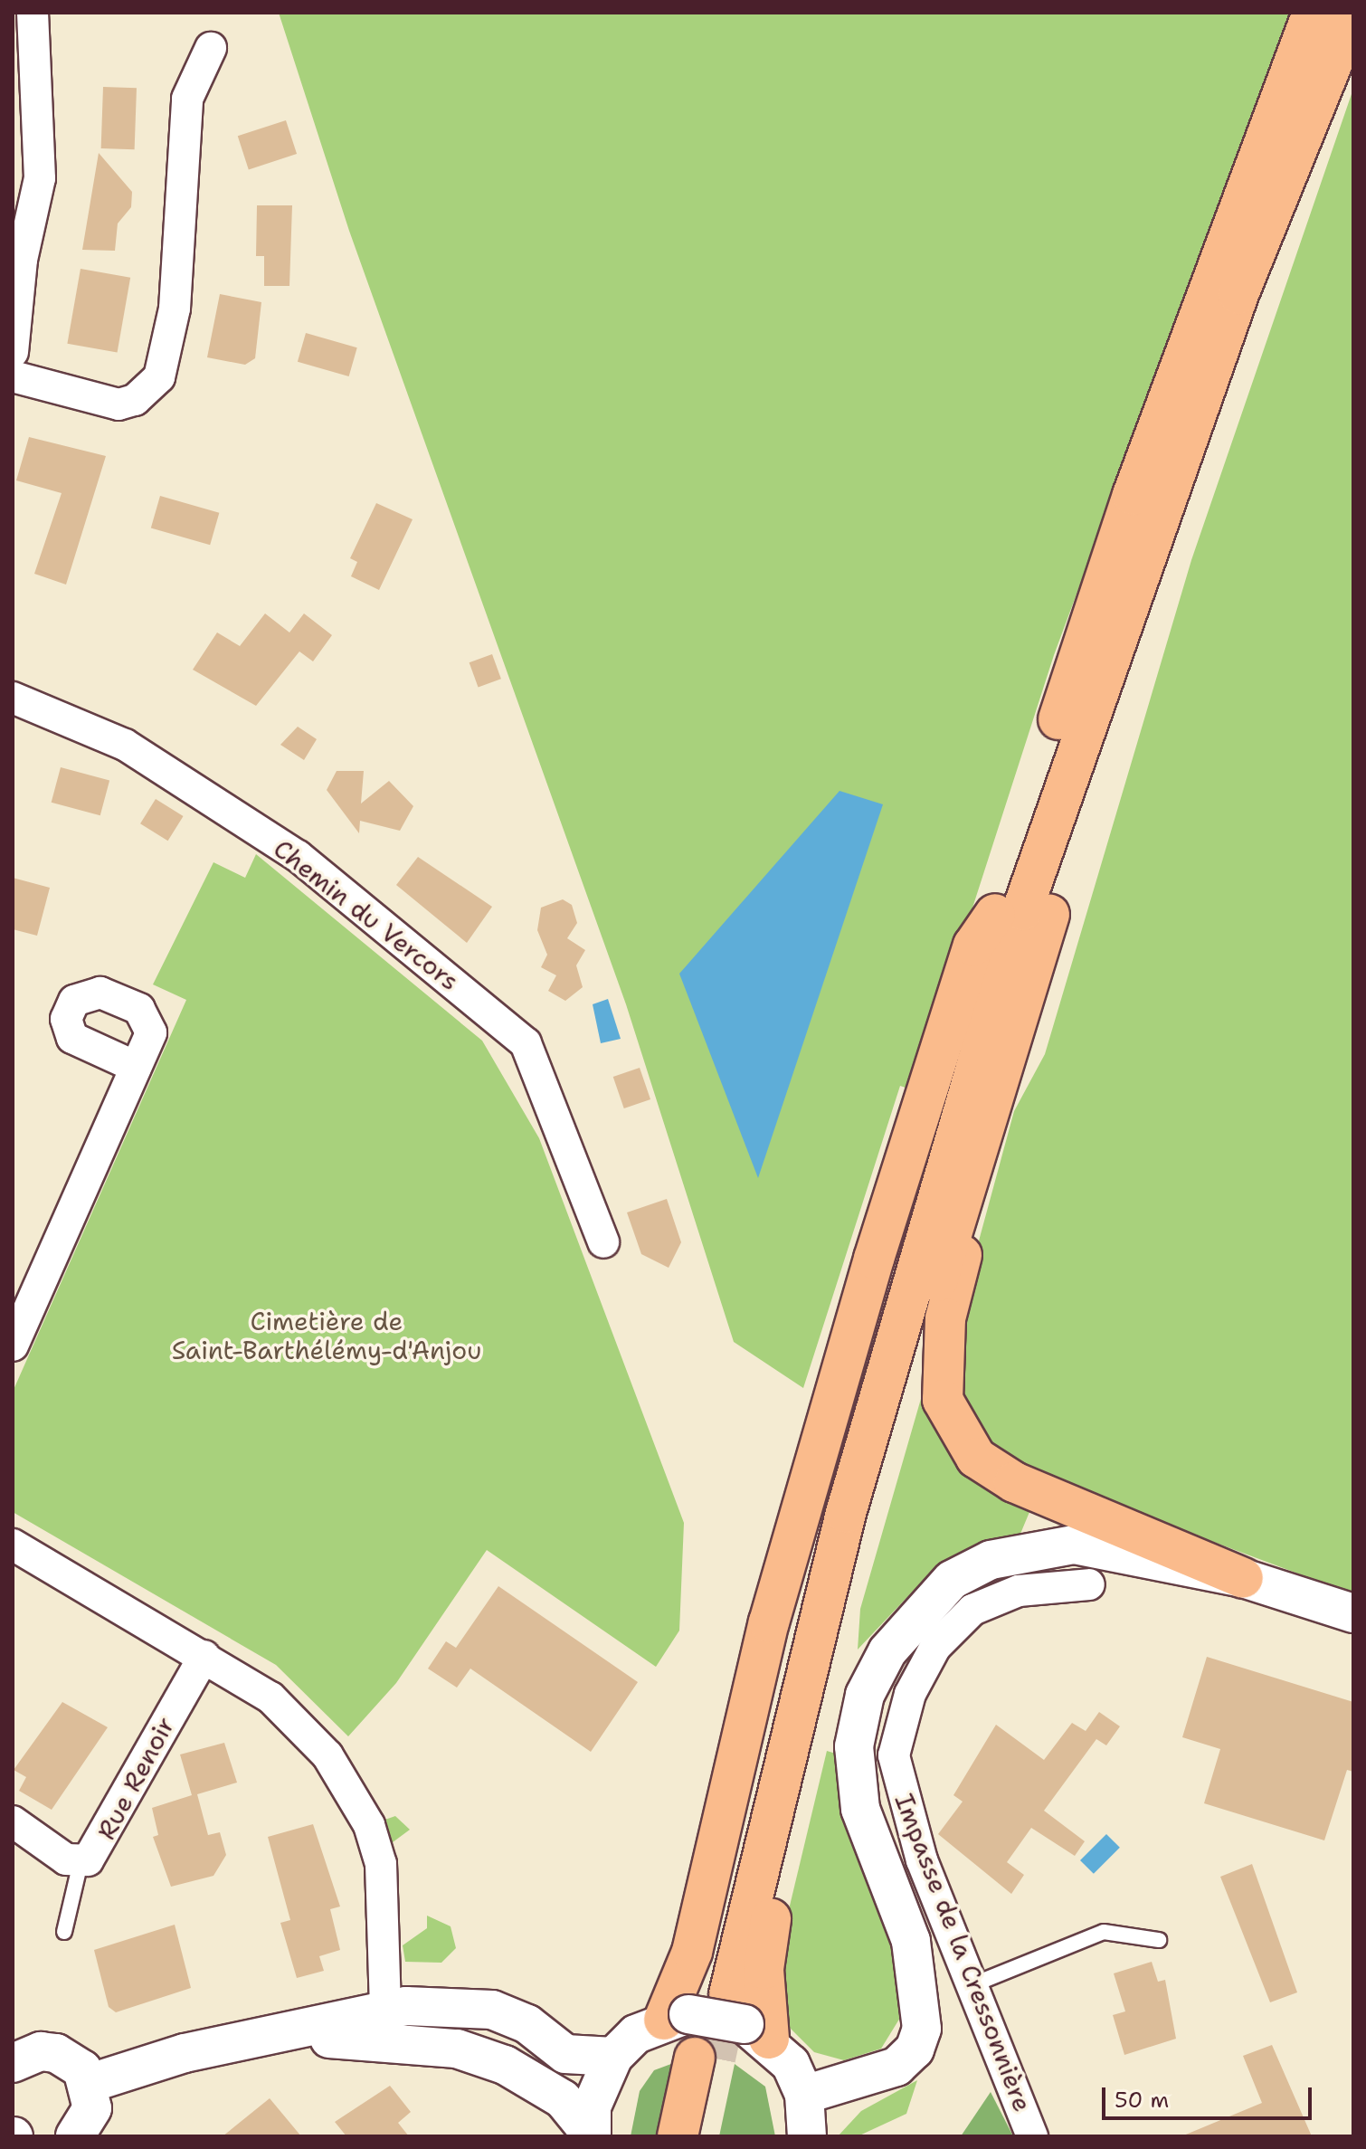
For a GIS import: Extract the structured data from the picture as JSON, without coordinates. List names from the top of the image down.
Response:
{
  "streets": {
    "street": ["Chemin du Vercors", "Rue Renoir", "Impasse de la Cressonnière"]
  },
  "parks": ["Cimetière de Saint-Barthélémy-d'Anjou"],
  "scale_bar": "50 m"
}
